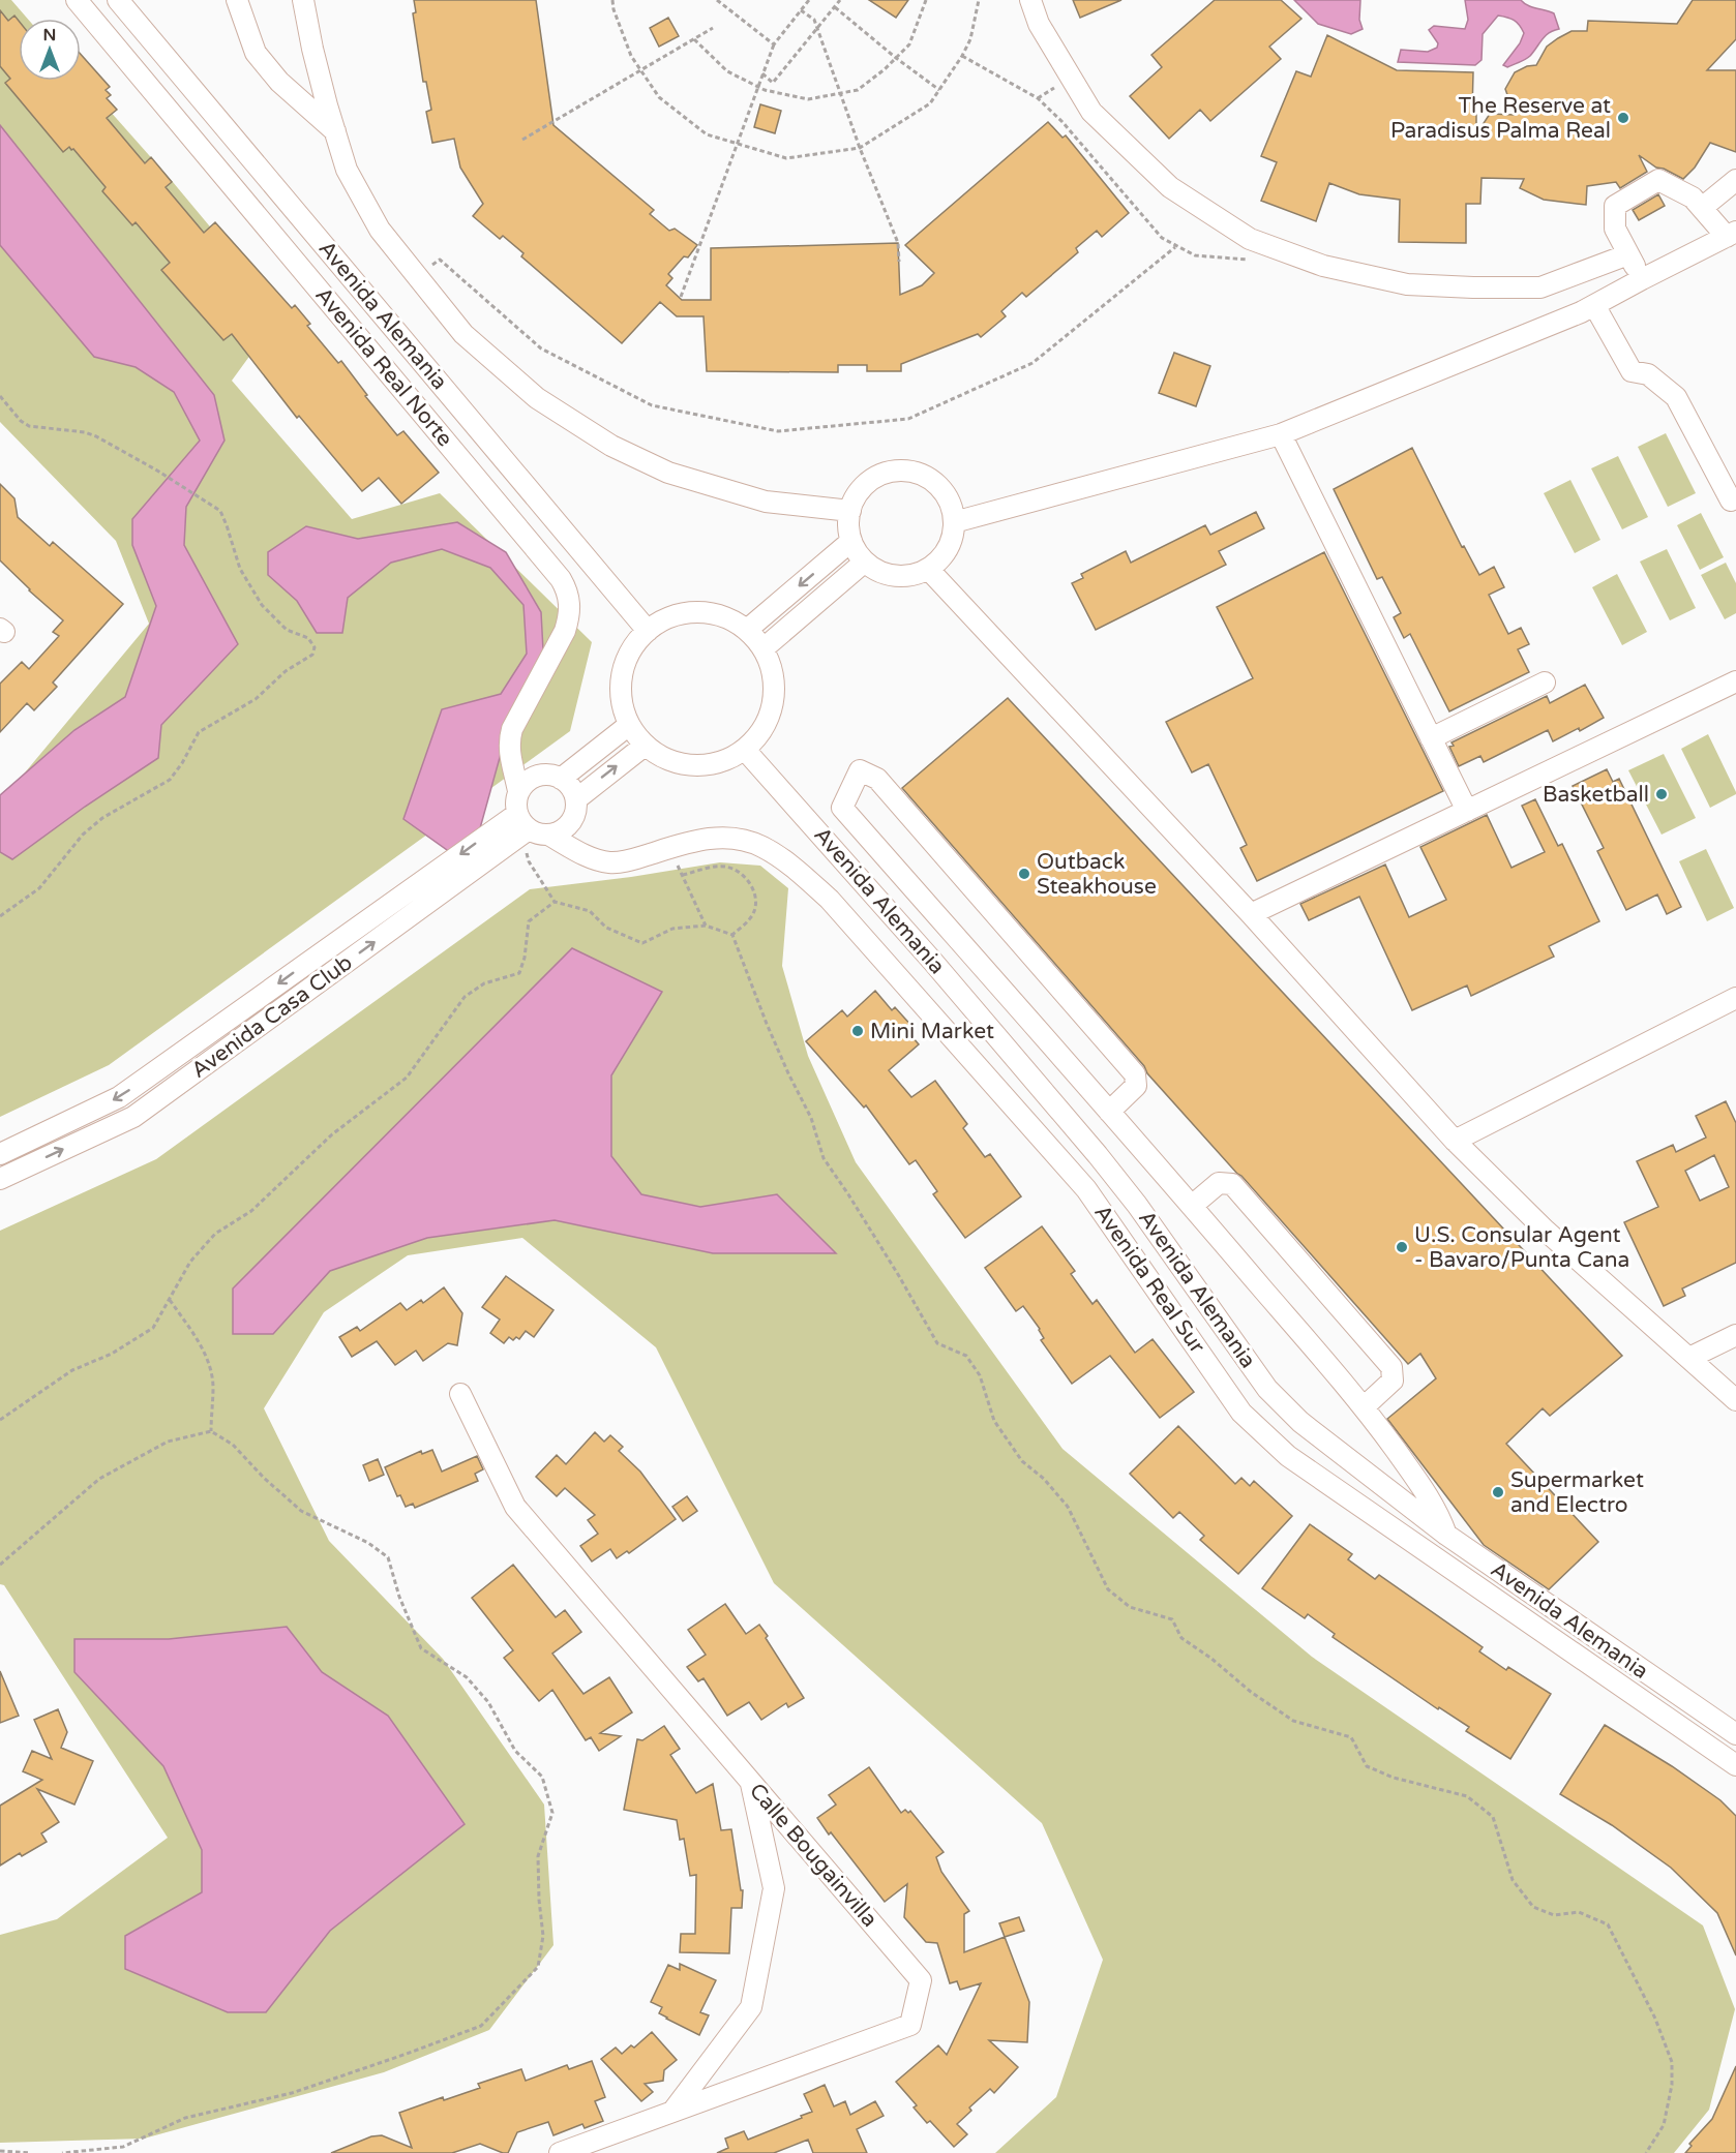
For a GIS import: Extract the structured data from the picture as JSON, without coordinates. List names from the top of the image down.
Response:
{
  "streets": {
    "street": [
      "Avenida Alemania",
      "Avenida Real Norte",
      "Avenida Casa Club",
      "Avenida Real Sur",
      "Calle Bougainvilla"
    ]
  },
  "crossings": [
    ["Avenida Real Norte", "Avenida Casa Club"],
    ["Avenida Real Norte", "Avenida Real Sur"],
    ["Avenida Casa Club", "Avenida Real Sur"]
  ],
  "places": [
    "The Reserve at Paradisus Palma Real",
    "Basketball",
    "Outback Steakhouse",
    "Mini Market",
    "U.S. Consular Agent - Bavaro/Punta Cana",
    "Supermarket and Electro"
  ],
  "north": "top"
}
